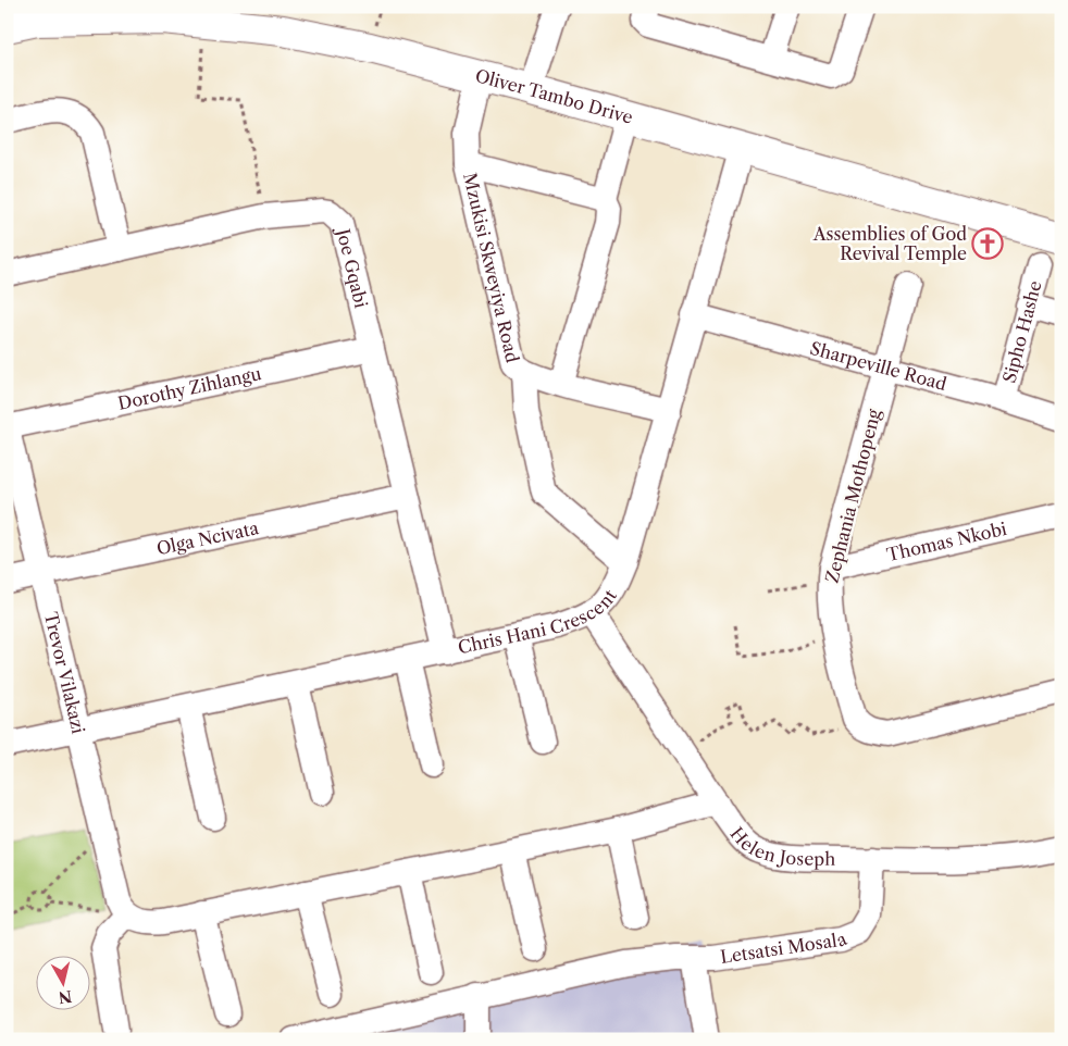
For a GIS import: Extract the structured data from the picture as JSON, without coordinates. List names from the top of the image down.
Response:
{
  "streets": {
    "street": [
      "Oliver Tambo Drive",
      "Mzukisi Skweyiya Road",
      "Joe Gqabi",
      "Sipho Hashe",
      "Sharpeville Road",
      "Dorothy Zihlangu",
      "Zephania Mothopeng",
      "Olga Ncivata",
      "Thomas Nkobi",
      "Chris Hani Crescent",
      "Trevor Vilakazi",
      "Helen Joseph",
      "Letsatsi Mosala"
    ]
  },
  "crossings": [
    ["Oliver Tambo Drive", "Mzukisi Skweyiya Road"],
    ["Oliver Tambo Drive", "Chris Hani Crescent"],
    ["Mzukisi Skweyiya Road", "Chris Hani Crescent"],
    ["Joe Gqabi", "Dorothy Zihlangu"],
    ["Joe Gqabi", "Olga Ncivata"],
    ["Joe Gqabi", "Chris Hani Crescent"],
    ["Sipho Hashe", "Sharpeville Road"],
    ["Sharpeville Road", "Zephania Mothopeng"],
    ["Sharpeville Road", "Chris Hani Crescent"],
    ["Dorothy Zihlangu", "Trevor Vilakazi"],
    ["Zephania Mothopeng", "Thomas Nkobi"],
    ["Olga Ncivata", "Trevor Vilakazi"],
    ["Chris Hani Crescent", "Trevor Vilakazi"],
    ["Chris Hani Crescent", "Helen Joseph"],
    ["Helen Joseph", "Letsatsi Mosala"]
  ],
  "places": {
    "church": ["Assemblies of God Revival Temple"]
  },
  "north": "bottom"
}
